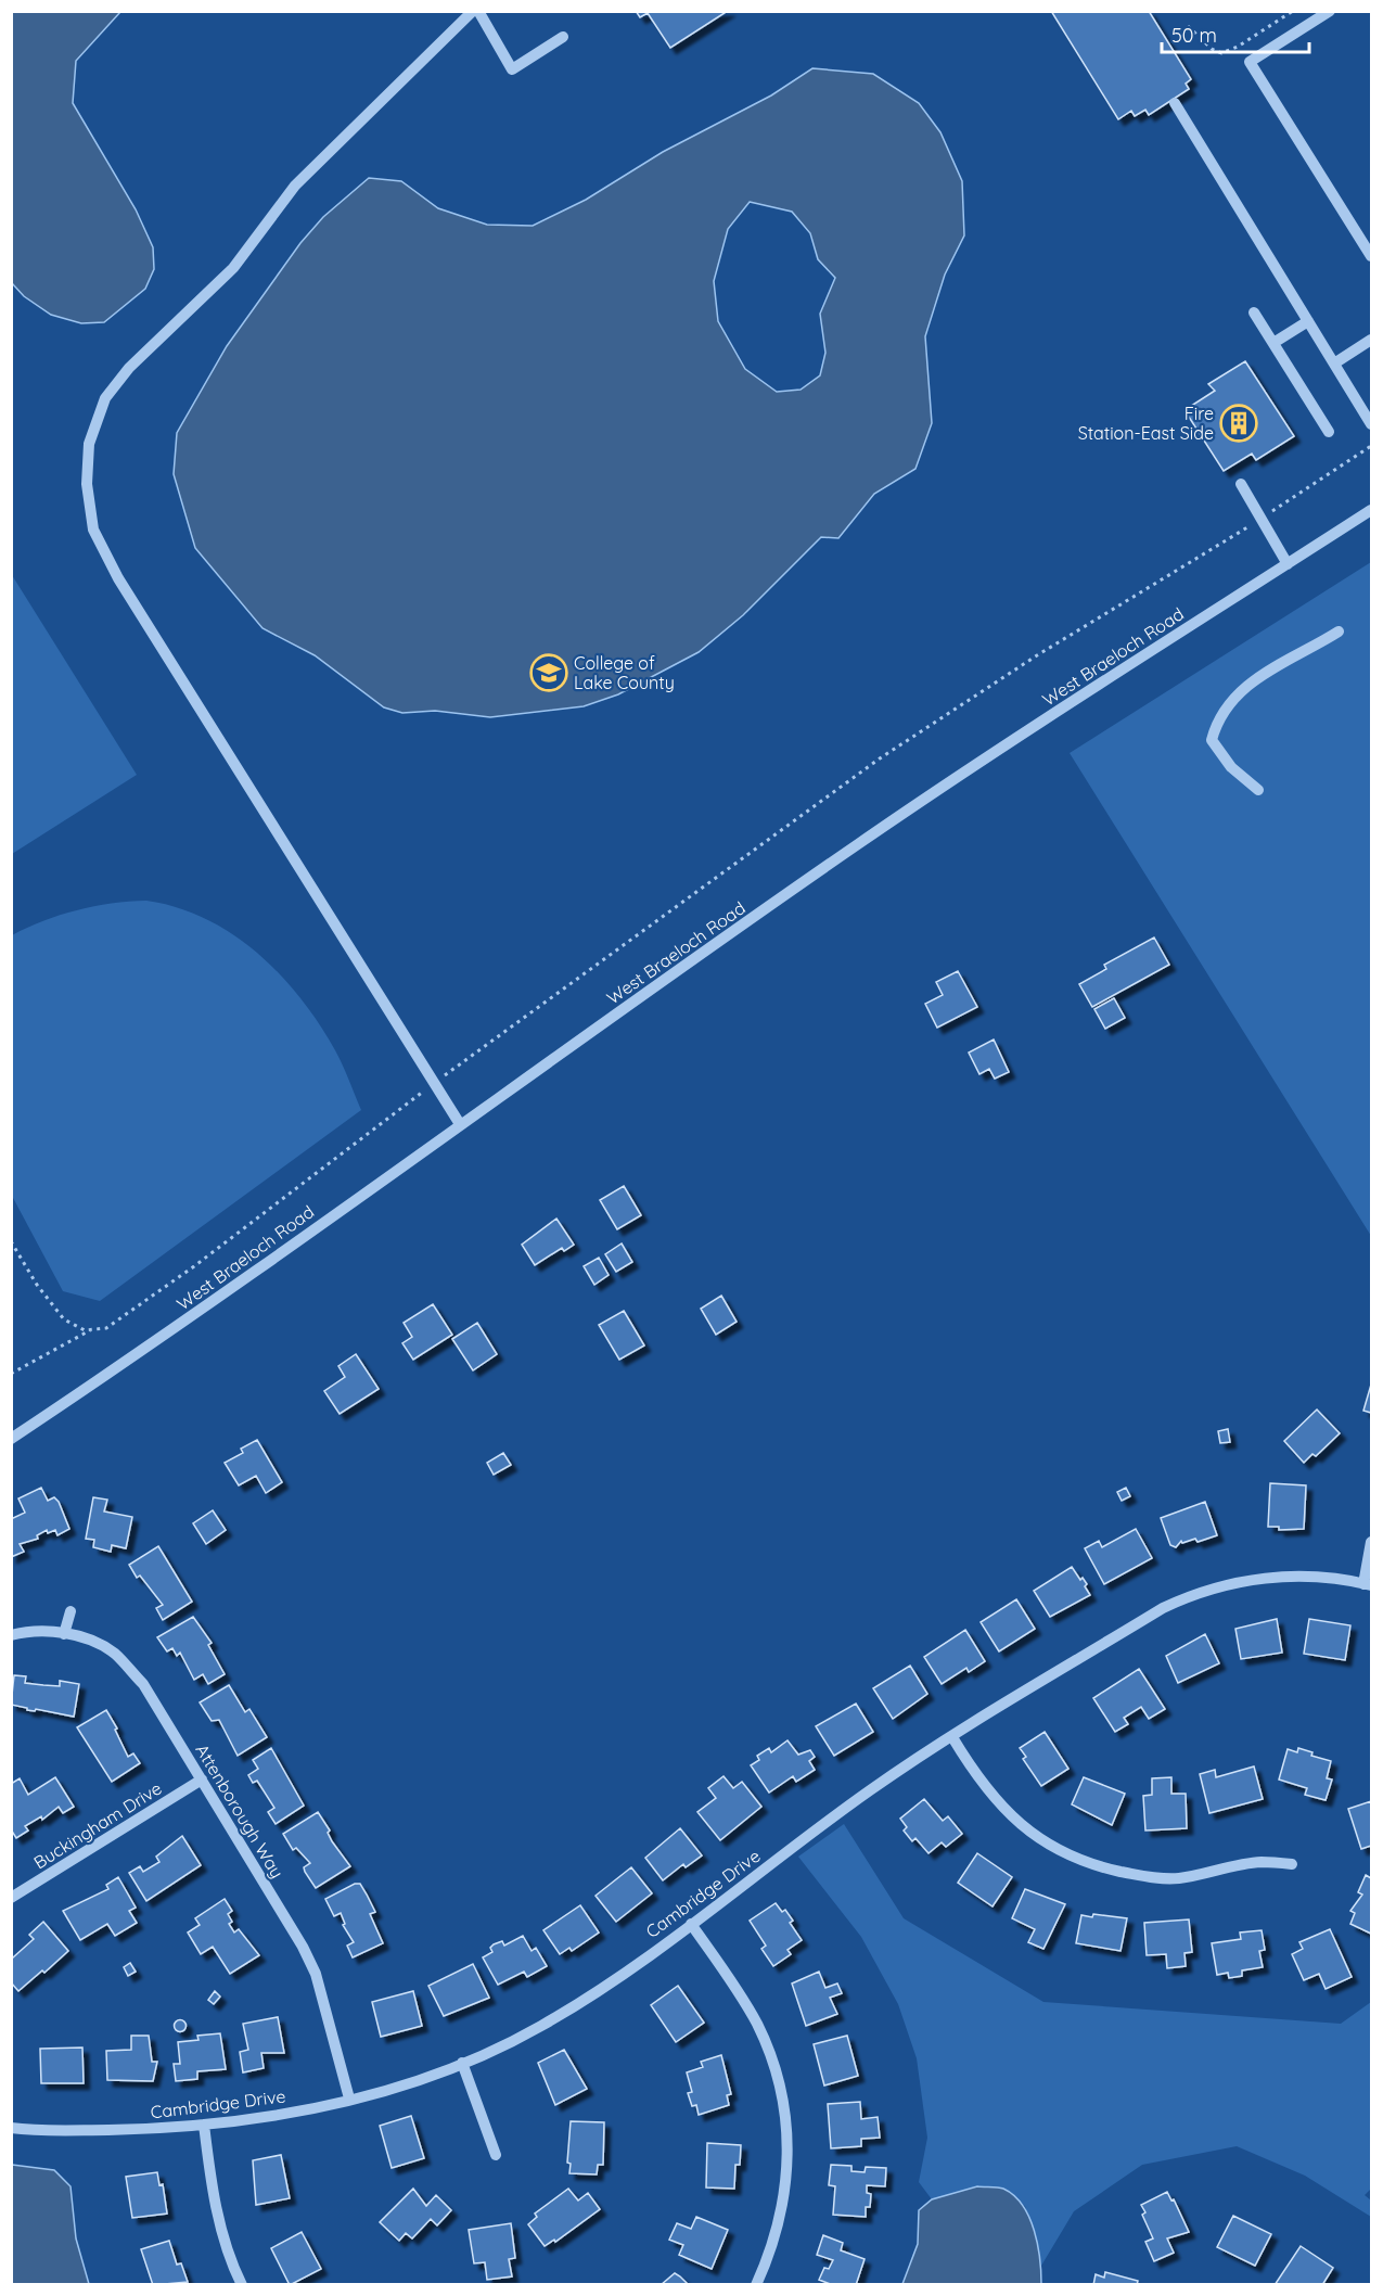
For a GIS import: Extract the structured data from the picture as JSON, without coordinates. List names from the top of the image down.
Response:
{
  "streets": {
    "street": [
      "West Braeloch Road",
      "Attenborough Way",
      "Buckingham Drive",
      "Cambridge Drive"
    ]
  },
  "crossings": [
    ["Attenborough Way", "Buckingham Drive"],
    ["Attenborough Way", "Cambridge Drive"]
  ],
  "places": {
    "building": ["Fire Station-East Side"],
    "school or university": ["College of Lake County"]
  },
  "scale_bar": "50 m"
}
